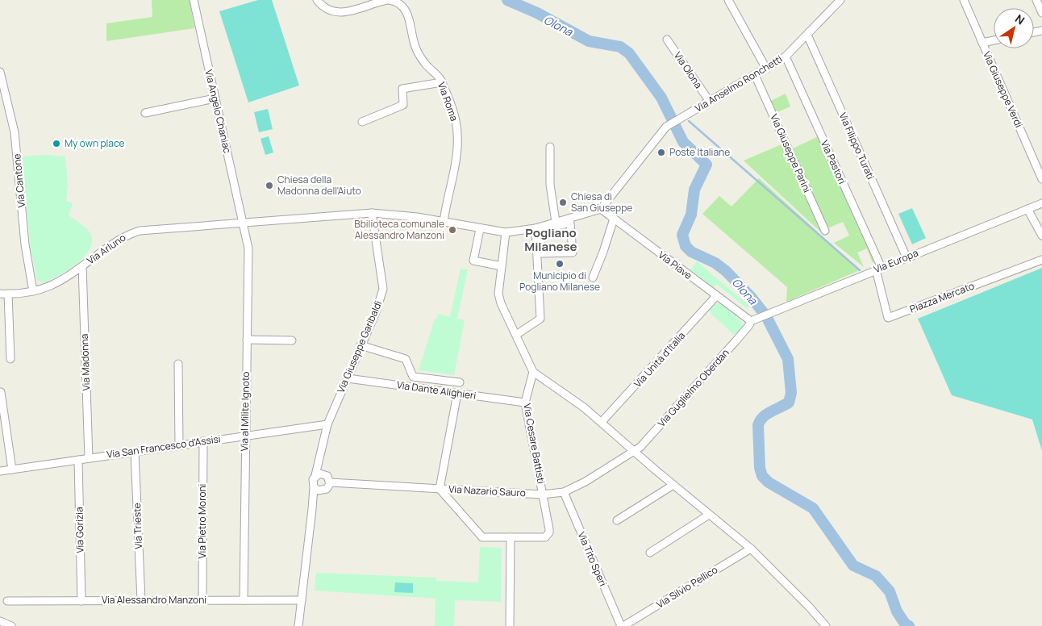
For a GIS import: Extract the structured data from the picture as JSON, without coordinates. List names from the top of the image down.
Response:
{
  "streets": {
    "street": [
      "Via Olona",
      "Via Anselmo Ronchetti",
      "Via Giuseppe Verdi",
      "Via Roma",
      "Via Angelo Chaniac",
      "Via Filippo Turati",
      "Via Giuseppe Parini",
      "Via Pastori",
      "Via Cantone",
      "Via Arluno",
      "Via Europa",
      "Via Piave",
      "Piazza Mercato",
      "Via Giuseppe Garibaldi",
      "Via Unità d'Italia",
      "Via Madonna",
      "Via Guglielmo Oberdan",
      "Via Dante Alighieri",
      "Via al Milite Ignoto",
      "Via Cesare Battisti",
      "Via San Francesco d'Assisi",
      "Via Nazario Sauro",
      "Via Pietro Moroni",
      "Via Trieste",
      "Via Gorizia",
      "Via Tito Speri",
      "Via Silvio Pellico",
      "Via Alessandro Manzoni"
    ]
  },
  "crossings": [
    ["Via Olona", "Via Anselmo Ronchetti"],
    ["Via Anselmo Ronchetti", "Via Filippo Turati"],
    ["Via Anselmo Ronchetti", "Via Giuseppe Parini"],
    ["Via Anselmo Ronchetti", "Via Pastori"],
    ["Via Anselmo Ronchetti", "Via Piave"],
    ["Via Roma", "Via Arluno"],
    ["Via Angelo Chaniac", "Via Arluno"],
    ["Via Angelo Chaniac", "Via al Milite Ignoto"],
    ["Via Filippo Turati", "Via Europa"],
    ["Via Pastori", "Via Europa"],
    ["Via Pastori", "Piazza Mercato"],
    ["Via Cantone", "Via Arluno"],
    ["Via Arluno", "Via Giuseppe Garibaldi"],
    ["Via Arluno", "Via Madonna"],
    ["Via Arluno", "Via al Milite Ignoto"],
    ["Via Europa", "Via Piave"],
    ["Via Europa", "Piazza Mercato"],
    ["Via Europa", "Via Guglielmo Oberdan"],
    ["Via Piave", "Via Unità d'Italia"],
    ["Via Piave", "Via Guglielmo Oberdan"],
    ["Via Giuseppe Garibaldi", "Via Dante Alighieri"],
    ["Via Giuseppe Garibaldi", "Via San Francesco d'Assisi"],
    ["Via Giuseppe Garibaldi", "Via Nazario Sauro"],
    ["Via Giuseppe Garibaldi", "Via Alessandro Manzoni"],
    ["Via Madonna", "Via San Francesco d'Assisi"],
    ["Via Guglielmo Oberdan", "Via Nazario Sauro"],
    ["Via Dante Alighieri", "Via Cesare Battisti"],
    ["Via al Milite Ignoto", "Via San Francesco d'Assisi"],
    ["Via al Milite Ignoto", "Via Alessandro Manzoni"],
    ["Via Cesare Battisti", "Via Nazario Sauro"],
    ["Via San Francesco d'Assisi", "Via Pietro Moroni"],
    ["Via San Francesco d'Assisi", "Via Trieste"],
    ["Via San Francesco d'Assisi", "Via Gorizia"],
    ["Via Nazario Sauro", "Via Tito Speri"],
    ["Via Pietro Moroni", "Via Alessandro Manzoni"],
    ["Via Trieste", "Via Alessandro Manzoni"],
    ["Via Gorizia", "Via Alessandro Manzoni"],
    ["Via Tito Speri", "Via Silvio Pellico"]
  ],
  "districts": ["Pogliano Milanese"],
  "water": ["Olona"],
  "places": [
    "My own place",
    "Poste Italiane",
    "Chiesa della Madonna dell'Aiuto",
    "Chiesa di San Giuseppe",
    "Bbilioteca comunale Alessandro Manzoni",
    "Municipio di Pogliano Milanese"
  ],
  "north": "top right"
}
